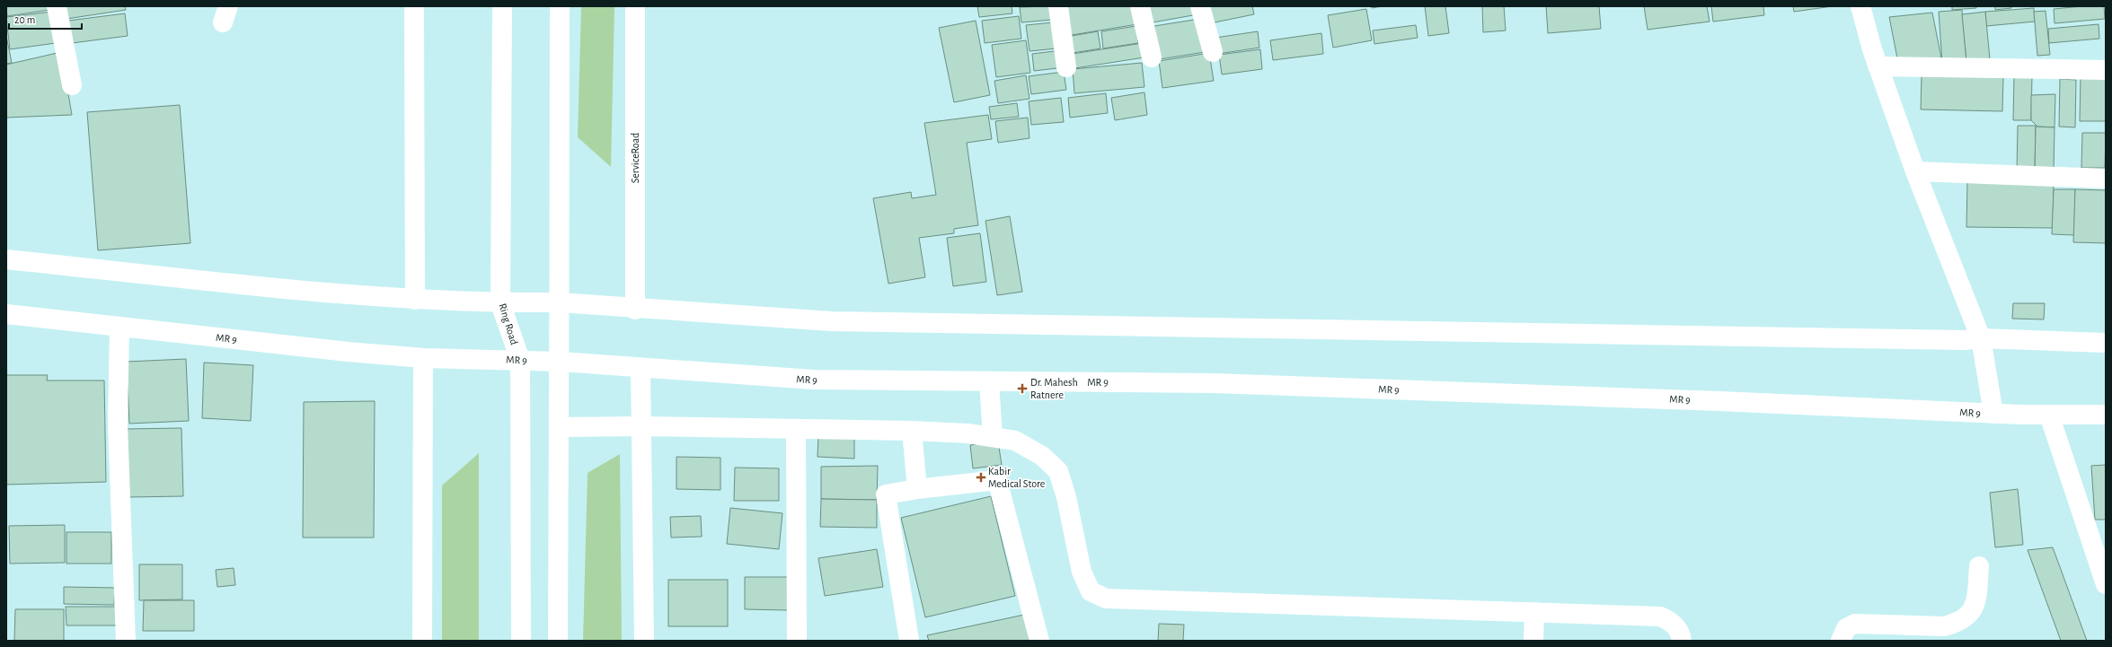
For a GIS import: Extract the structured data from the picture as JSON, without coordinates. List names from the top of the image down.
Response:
{
  "streets": {
    "street": ["ServiceRoad", "Ring Road", "MR 9"]
  },
  "crossings": [
    ["Ring Road", "MR 9"]
  ],
  "places": {
    "health": ["Dr. Mahesh Ratnere", "Kabir Medical Store"]
  },
  "scale_bar": "20 m"
}
